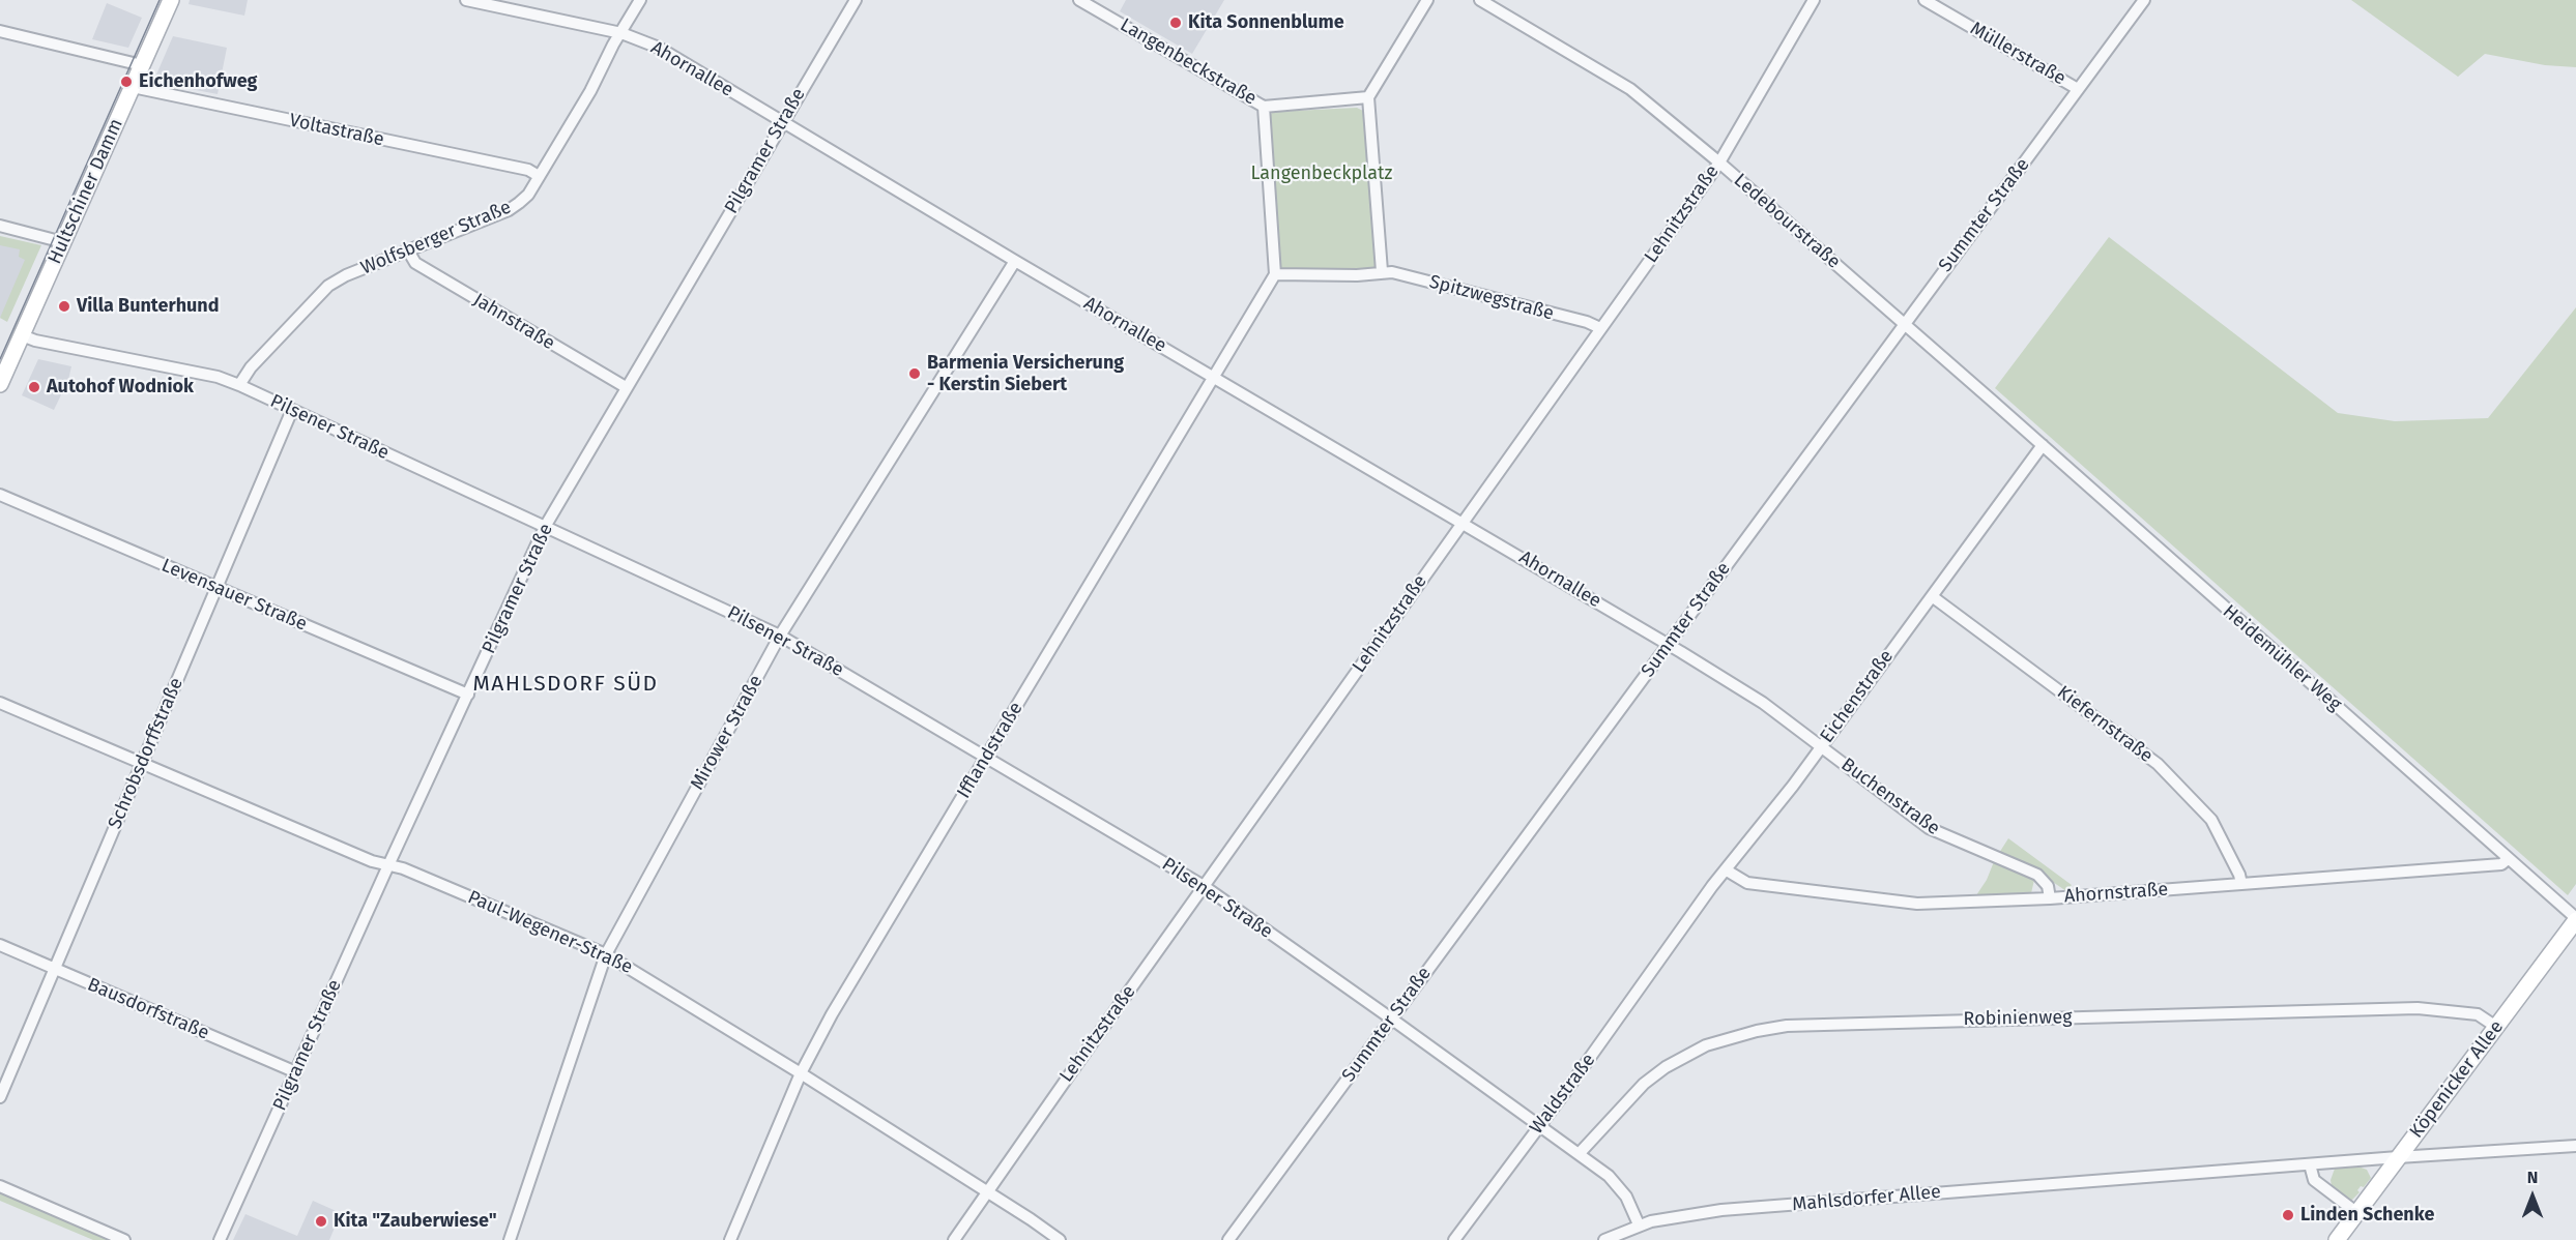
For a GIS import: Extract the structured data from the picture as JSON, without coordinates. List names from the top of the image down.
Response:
{
  "streets": {
    "main road": ["Hultschiner Damm", "Köpenicker Allee"],
    "street": [
      "Müllerstraße",
      "Langenbeckstraße",
      "Ahornallee",
      "Voltastraße",
      "Pilgramer Straße",
      "Lehnitzstraße",
      "Summter Straße",
      "Ledebourstraße",
      "Wolfsberger Straße",
      "Spitzwegstraße",
      "Jahnstraße",
      "Pilsener Straße",
      "Levensauer Straße",
      "Heidemühler Weg",
      "Eichenstraße",
      "Kiefernstraße",
      "Mirower Straße",
      "Ifflandstraße",
      "Schrobsdorffstraße",
      "Buchenstraße",
      "Ahornstraße",
      "Paul-Wegener-Straße",
      "Bausdorfstraße",
      "Robinienweg",
      "Waldstraße",
      "Mahlsdorfer Allee"
    ]
  },
  "crossings": [
    ["Müllerstraße", "Summter Straße"],
    ["Ahornallee", "Pilgramer Straße"],
    ["Ahornallee", "Lehnitzstraße"],
    ["Ahornallee", "Summter Straße"],
    ["Ahornallee", "Wolfsberger Straße"],
    ["Ahornallee", "Mirower Straße"],
    ["Ahornallee", "Ifflandstraße"],
    ["Ahornallee", "Buchenstraße"],
    ["Voltastraße", "Hultschiner Damm"],
    ["Voltastraße", "Wolfsberger Straße"],
    ["Pilgramer Straße", "Jahnstraße"],
    ["Pilgramer Straße", "Pilsener Straße"],
    ["Pilgramer Straße", "Levensauer Straße"],
    ["Pilgramer Straße", "Paul-Wegener-Straße"],
    ["Pilgramer Straße", "Bausdorfstraße"],
    ["Hultschiner Damm", "Pilsener Straße"],
    ["Lehnitzstraße", "Ledebourstraße"],
    ["Lehnitzstraße", "Spitzwegstraße"],
    ["Lehnitzstraße", "Pilsener Straße"],
    ["Lehnitzstraße", "Paul-Wegener-Straße"],
    ["Summter Straße", "Ledebourstraße"],
    ["Summter Straße", "Pilsener Straße"],
    ["Ledebourstraße", "Heidemühler Weg"],
    ["Wolfsberger Straße", "Jahnstraße"],
    ["Wolfsberger Straße", "Pilsener Straße"],
    ["Pilsener Straße", "Mirower Straße"],
    ["Pilsener Straße", "Ifflandstraße"],
    ["Pilsener Straße", "Schrobsdorffstraße"],
    ["Pilsener Straße", "Waldstraße"],
    ["Levensauer Straße", "Schrobsdorffstraße"],
    ["Heidemühler Weg", "Eichenstraße"],
    ["Heidemühler Weg", "Ahornstraße"],
    ["Heidemühler Weg", "Köpenicker Allee"],
    ["Eichenstraße", "Kiefernstraße"],
    ["Eichenstraße", "Buchenstraße"],
    ["Eichenstraße", "Ahornstraße"],
    ["Eichenstraße", "Waldstraße"],
    ["Kiefernstraße", "Ahornstraße"],
    ["Mirower Straße", "Paul-Wegener-Straße"],
    ["Ifflandstraße", "Paul-Wegener-Straße"],
    ["Schrobsdorffstraße", "Paul-Wegener-Straße"],
    ["Schrobsdorffstraße", "Bausdorfstraße"],
    ["Buchenstraße", "Ahornstraße"],
    ["Robinienweg", "Köpenicker Allee"],
    ["Köpenicker Allee", "Mahlsdorfer Allee"]
  ],
  "districts": ["MAHLSDORF SÜD"],
  "parks": ["Langenbeckplatz"],
  "places": [
    "Kita Sonnenblume",
    "Eichenhofweg",
    "Villa Bunterhund",
    "Barmenia Versicherung - Kerstin Siebert",
    "Autohof Wodniok",
    "Linden Schenke",
    "Kita \"Zauberwiese\""
  ],
  "north": "top"
}
